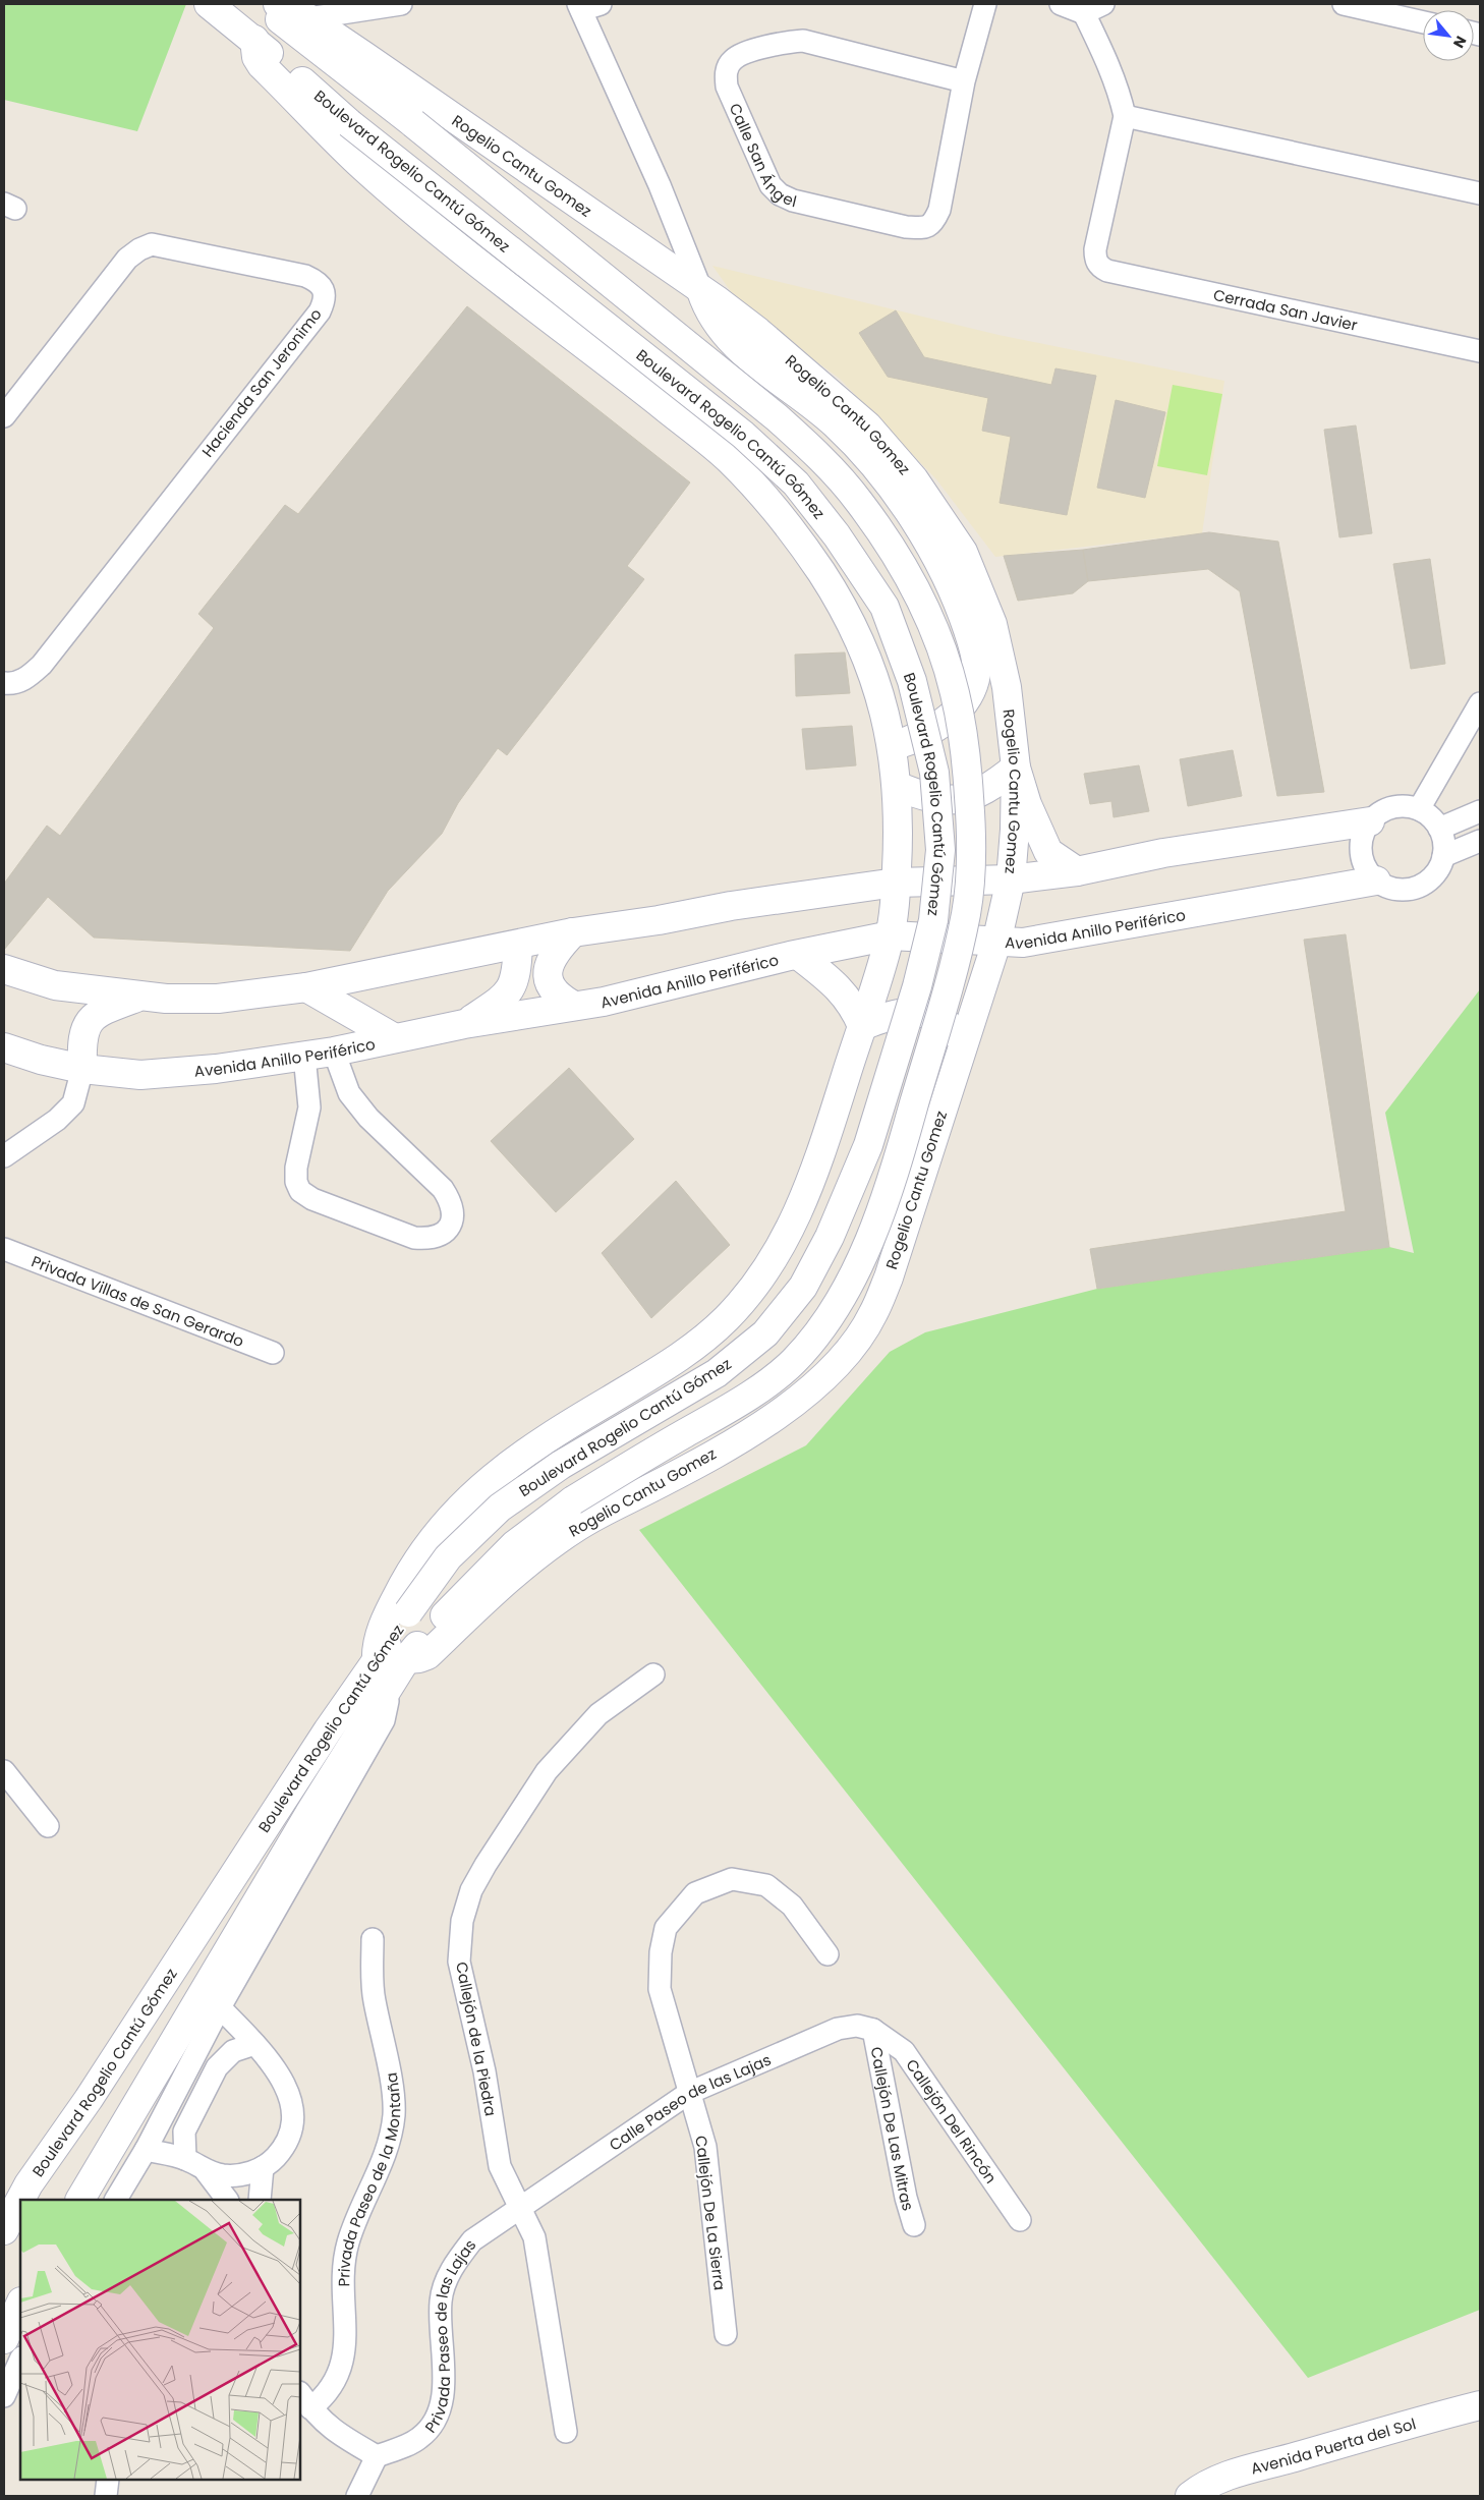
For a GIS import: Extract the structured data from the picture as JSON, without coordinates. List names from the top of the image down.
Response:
{
  "streets": {
    "street": [
      "Calle San Ángel",
      "Rogelio Cantu Gomez",
      "Boulevard Rogelio Cantú Gómez",
      "Cerrada San Javier",
      "Hacienda San Jeronimo",
      "Avenida Anillo Periférico",
      "Privada Villas de San Gerardo",
      "Callejón de la Piedra",
      "Calle Paseo de las Lajas",
      "Callejón Del Rincón",
      "Callejón De Las Mitras",
      "Privada Paseo de la Montaña",
      "Callejón De La Sierra",
      "Privada Paseo de las Lajas",
      "Avenida Puerta del Sol"
    ]
  },
  "crossings": [
    ["Rogelio Cantu Gomez", "Boulevard Rogelio Cantú Gómez"],
    ["Rogelio Cantu Gomez", "Avenida Anillo Periférico"],
    ["Callejón de la Piedra", "Calle Paseo de las Lajas"],
    ["Callejón de la Piedra", "Privada Paseo de las Lajas"],
    ["Calle Paseo de las Lajas", "Callejón Del Rincón"],
    ["Calle Paseo de las Lajas", "Callejón De Las Mitras"],
    ["Calle Paseo de las Lajas", "Callejón De La Sierra"],
    ["Calle Paseo de las Lajas", "Privada Paseo de las Lajas"],
    ["Callejón Del Rincón", "Callejón De Las Mitras"]
  ],
  "north": "bottom right"
}
